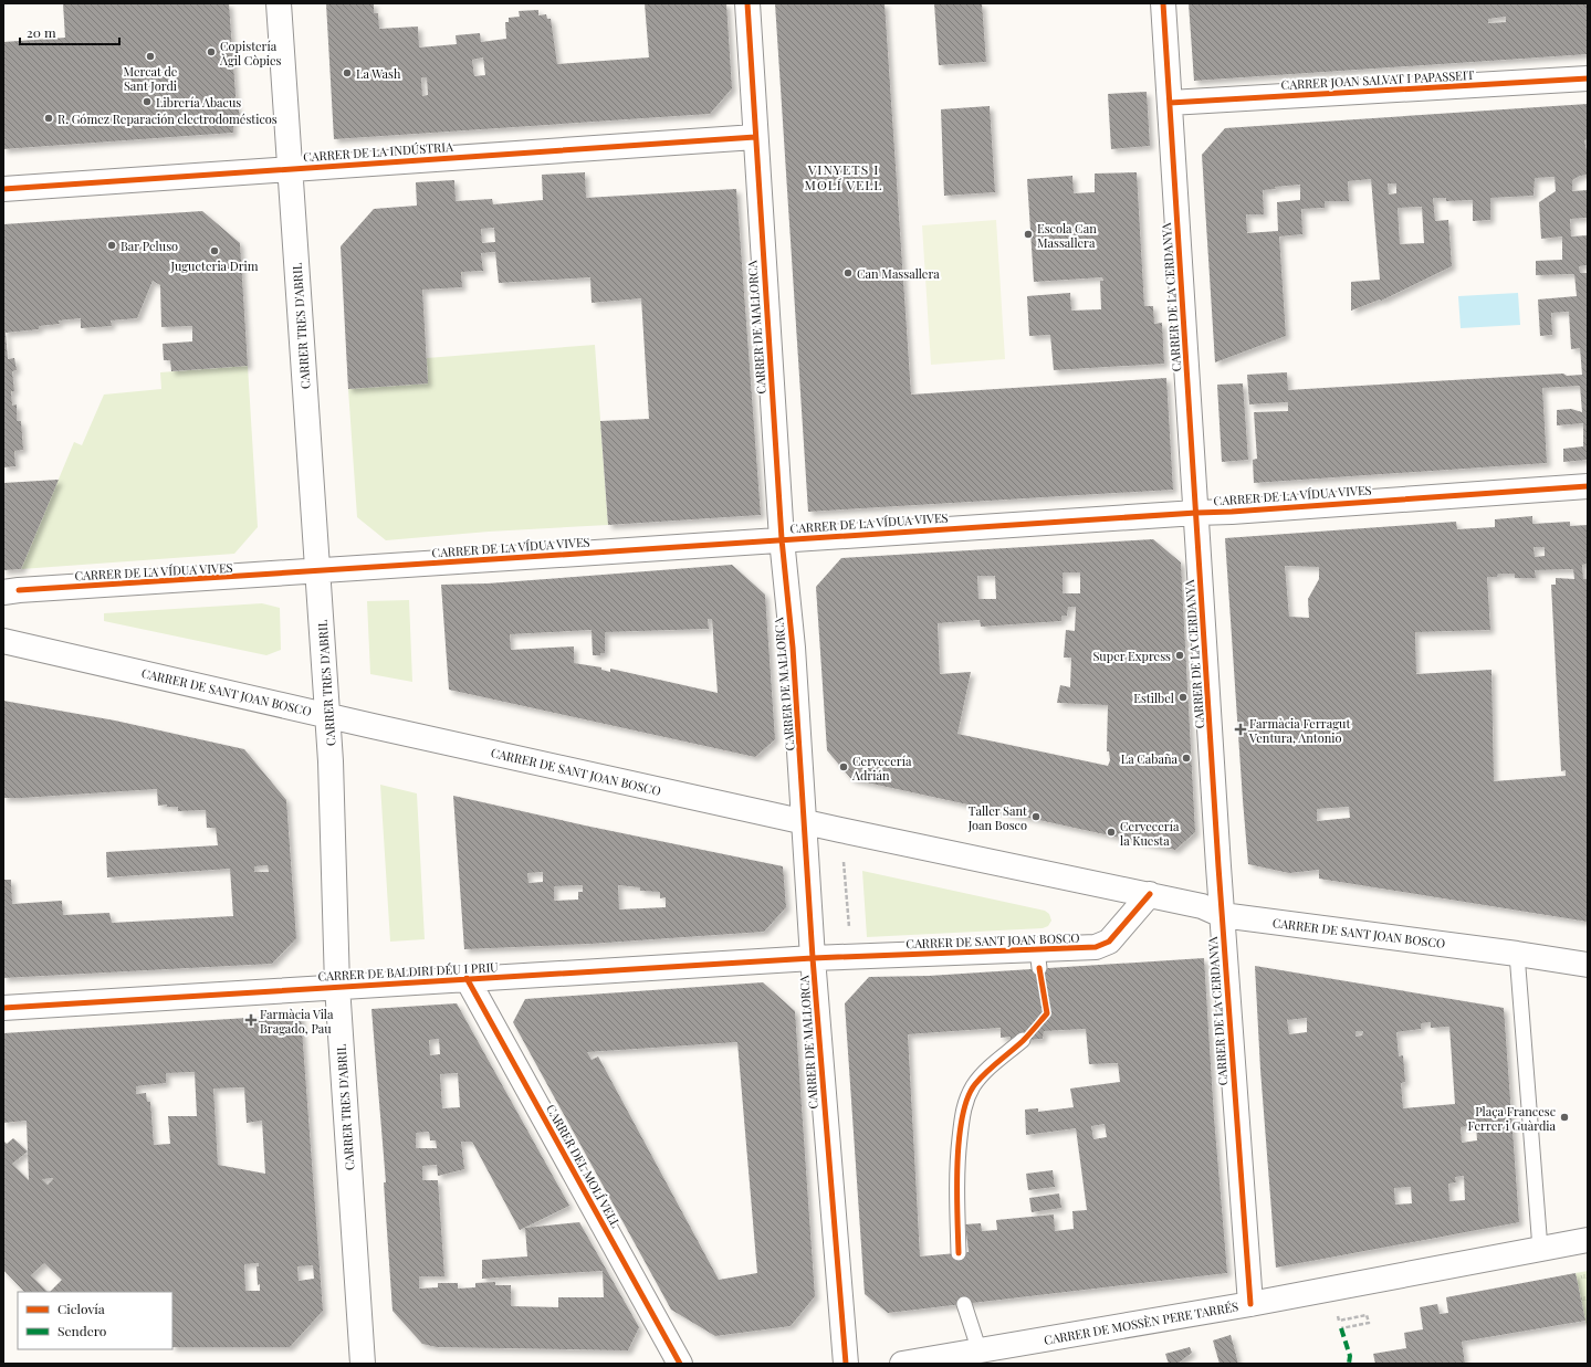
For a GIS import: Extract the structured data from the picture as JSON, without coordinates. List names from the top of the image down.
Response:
{
  "streets": {
    "street": [
      "CARRER JOAN SALVAT I PAPASSEIT",
      "CARRER DE LA INDÚSTRIA",
      "CARRER DE LA CERDANYA",
      "CARRER TRES D'ABRIL",
      "CARRER DE MALLORCA",
      "CARRER DE LA VÍDUA VIVES",
      "CARRER DE SANT JOAN BOSCO",
      "CARRER DE BALDIRI DÉU I PRIU",
      "CARRER DEL MOLÍ VELL",
      "CARRER DE MOSSÈN PERE TARRÉS"
    ]
  },
  "crossings": [
    ["CARRER JOAN SALVAT I PAPASSEIT", "CARRER DE LA CERDANYA"],
    ["CARRER DE LA INDÚSTRIA", "CARRER TRES D'ABRIL"],
    ["CARRER DE LA INDÚSTRIA", "CARRER DE MALLORCA"],
    ["CARRER DE LA CERDANYA", "CARRER DE LA VÍDUA VIVES"],
    ["CARRER DE LA CERDANYA", "CARRER DE SANT JOAN BOSCO"],
    ["CARRER DE LA CERDANYA", "CARRER DE MOSSÈN PERE TARRÉS"],
    ["CARRER TRES D'ABRIL", "CARRER DE LA VÍDUA VIVES"],
    ["CARRER TRES D'ABRIL", "CARRER DE SANT JOAN BOSCO"],
    ["CARRER TRES D'ABRIL", "CARRER DE BALDIRI DÉU I PRIU"],
    ["CARRER DE MALLORCA", "CARRER DE LA VÍDUA VIVES"],
    ["CARRER DE MALLORCA", "CARRER DE SANT JOAN BOSCO"],
    ["CARRER DE MALLORCA", "CARRER DE BALDIRI DÉU I PRIU"],
    ["CARRER DE SANT JOAN BOSCO", "CARRER DE BALDIRI DÉU I PRIU"],
    ["CARRER DE BALDIRI DÉU I PRIU", "CARRER DEL MOLÍ VELL"]
  ],
  "districts": ["VINYETS I MOLÍ VELL"],
  "places": {
    "other": [
      "Copistería Àgil Còpies",
      "Mercat de Sant Jordi",
      "La Wash",
      "Librería Abacus",
      "R. Gómez Reparación electrodomésticos",
      "Escola Can Massallera",
      "Bar Peluso",
      "Jugueteria Drim",
      "Can Massallera",
      "Super Express",
      "Estilbel",
      "La Cabaña",
      "Cervecería Adrián",
      "Taller Sant Joan Bosco",
      "Cervecería la Kuesta",
      "Plaça Francesc Ferrer i Guàrdia"
    ],
    "health": ["Farmàcia Ferragut Ventura, Antonio", "Farmàcia Vila Bragado, Pau"]
  },
  "legend": ["Ciclovía", "Sendero"],
  "scale_bar": "20 m"
}
